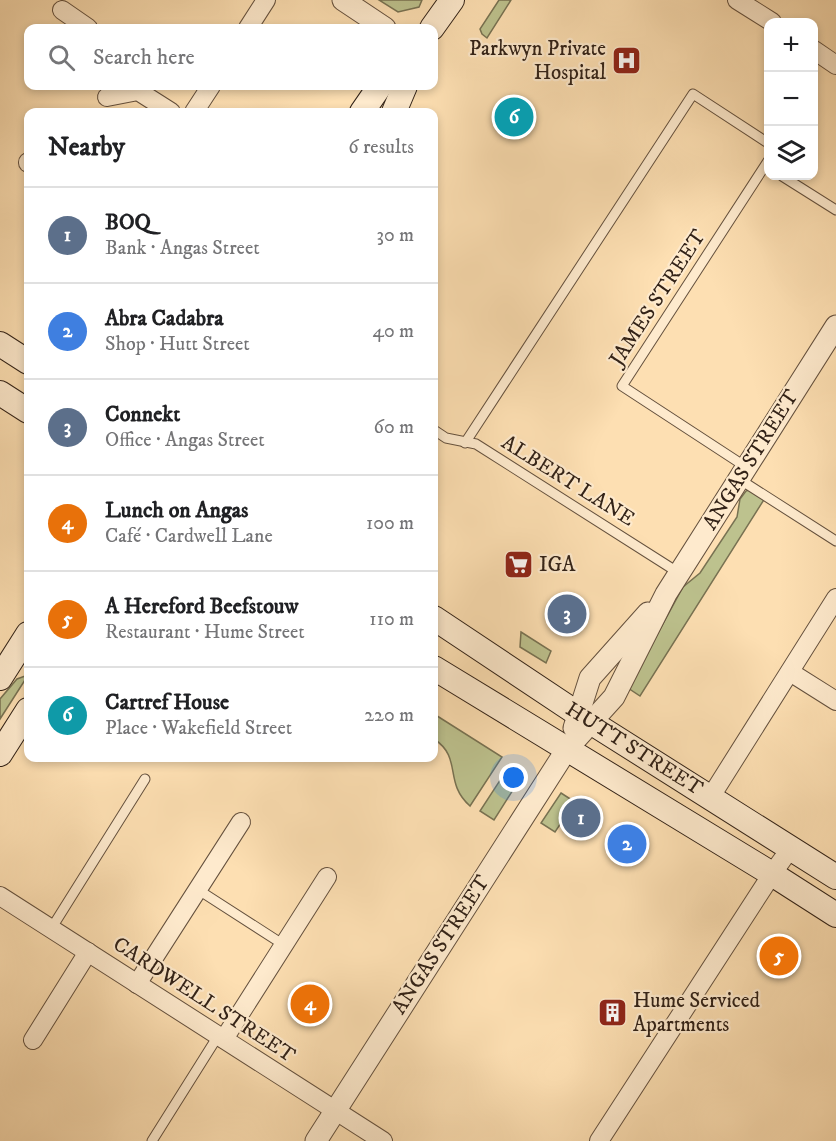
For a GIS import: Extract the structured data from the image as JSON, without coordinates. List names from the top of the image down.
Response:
{
  "streets": {
    "main road": ["HUTT STREET"],
    "street": ["ANGAS STREET", "CARDWELL STREET"],
    "lane": ["JAMES STREET", "ALBERT LANE"]
  },
  "crossings": [
    ["JAMES STREET", "ANGAS STREET"],
    ["ANGAS STREET", "ALBERT LANE"],
    ["ANGAS STREET", "HUTT STREET"],
    ["ANGAS STREET", "CARDWELL STREET"]
  ],
  "places": {
    "hospital": ["Parkwyn Private Hospital"],
    "supermarket": ["IGA"],
    "building": ["Hume Serviced Apartments"]
  },
  "page": {
    "map_buttons": ["+", "−"],
    "search": "Search here",
    "pins": [
      "6",
      "3",
      "1",
      "2",
      "5",
      "4"
    ],
    "heading": ["Nearby", "6 results"],
    "list": [
      {
        "mark": "1",
        "name": "BOQ",
        "note": "Bank · Angas Street",
        "value": "30 m"
      },
      {
        "mark": "2",
        "name": "Abra Cadabra",
        "note": "Shop · Hutt Street",
        "value": "40 m"
      },
      {
        "mark": "3",
        "name": "Connekt",
        "note": "Office · Angas Street",
        "value": "60 m"
      },
      {
        "mark": "4",
        "name": "Lunch on Angas",
        "note": "Café · Cardwell Lane",
        "value": "100 m"
      },
      {
        "mark": "5",
        "name": "A Hereford Beefstouw",
        "note": "Restaurant · Hume Street",
        "value": "110 m"
      },
      {
        "mark": "6",
        "name": "Cartref House",
        "note": "Place · Wakefield Street",
        "value": "220 m"
      }
    ]
  }
}
